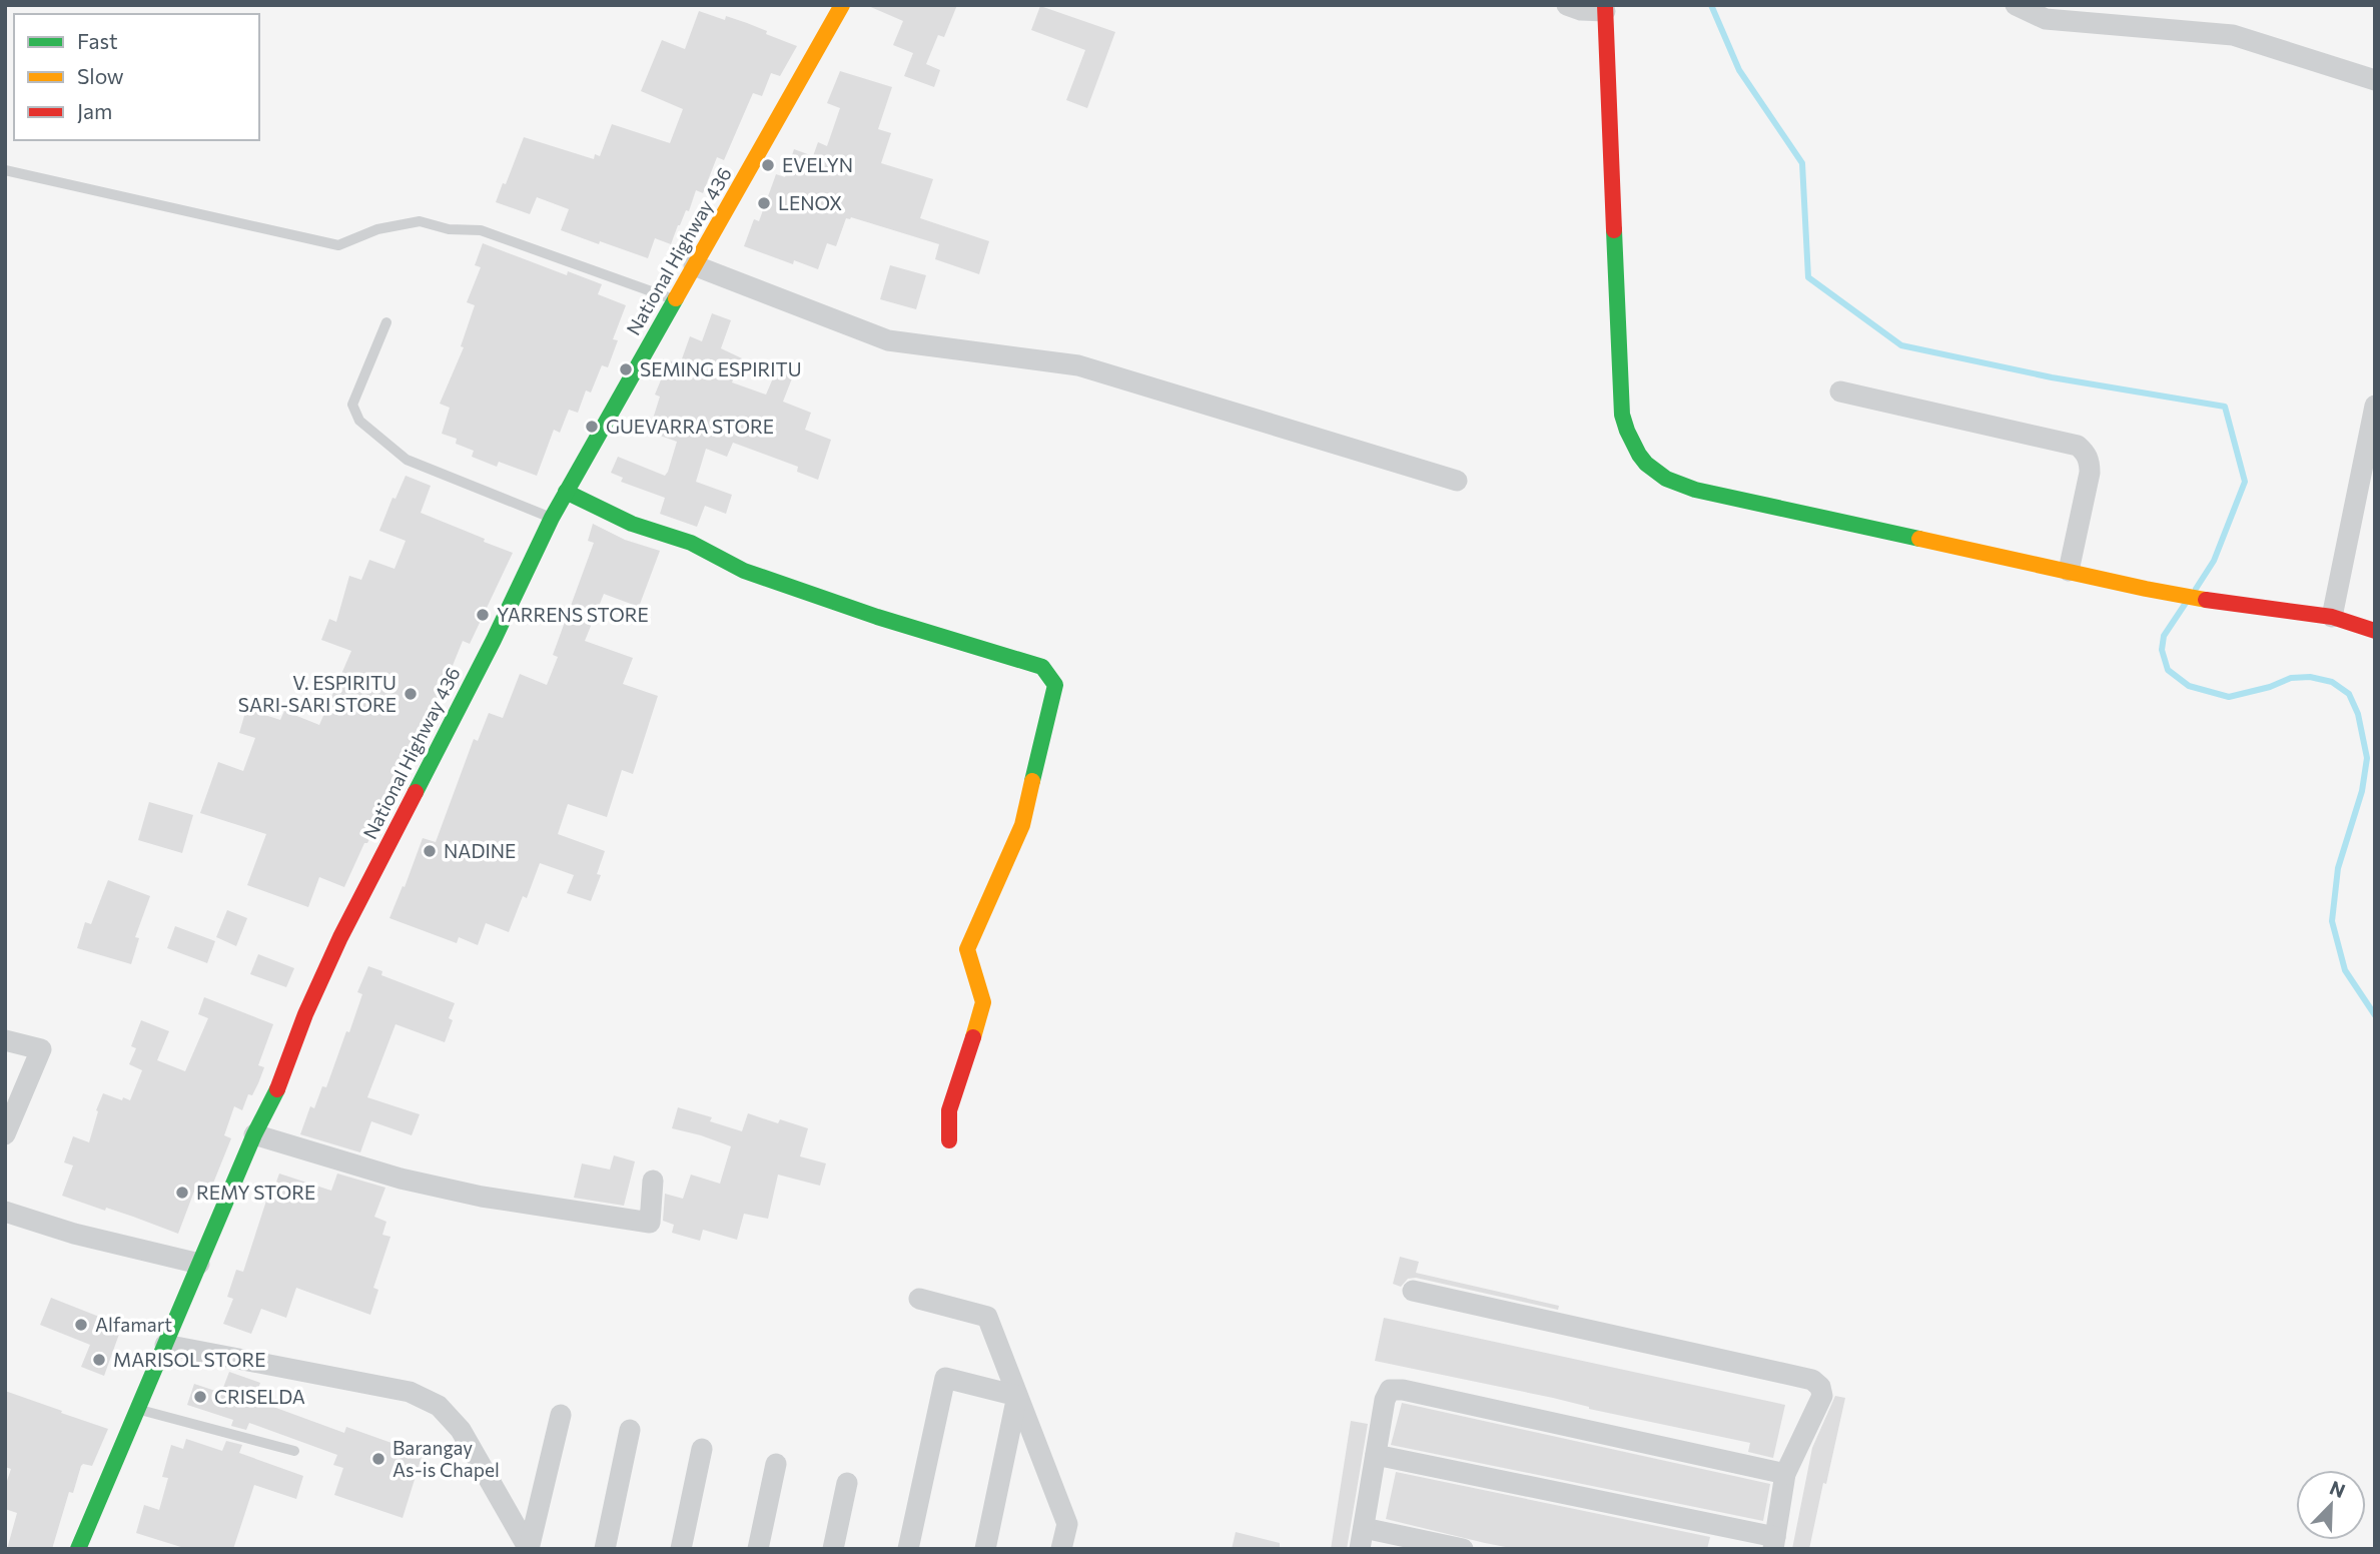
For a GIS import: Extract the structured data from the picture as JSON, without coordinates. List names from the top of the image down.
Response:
{
  "streets": {
    "street": ["National Highway 436"]
  },
  "places": [
    "EVELYN",
    "LENOX",
    "SEMING ESPIRITU",
    "GUEVARRA STORE",
    "YARRENS STORE",
    "V. ESPIRITU SARI-SARI STORE",
    "NADINE",
    "REMY STORE",
    "Alfamart",
    "MARISOL STORE",
    "CRISELDA",
    "Barangay As-is Chapel"
  ],
  "legend": ["Fast", "Slow", "Jam"],
  "north": "top right"
}
